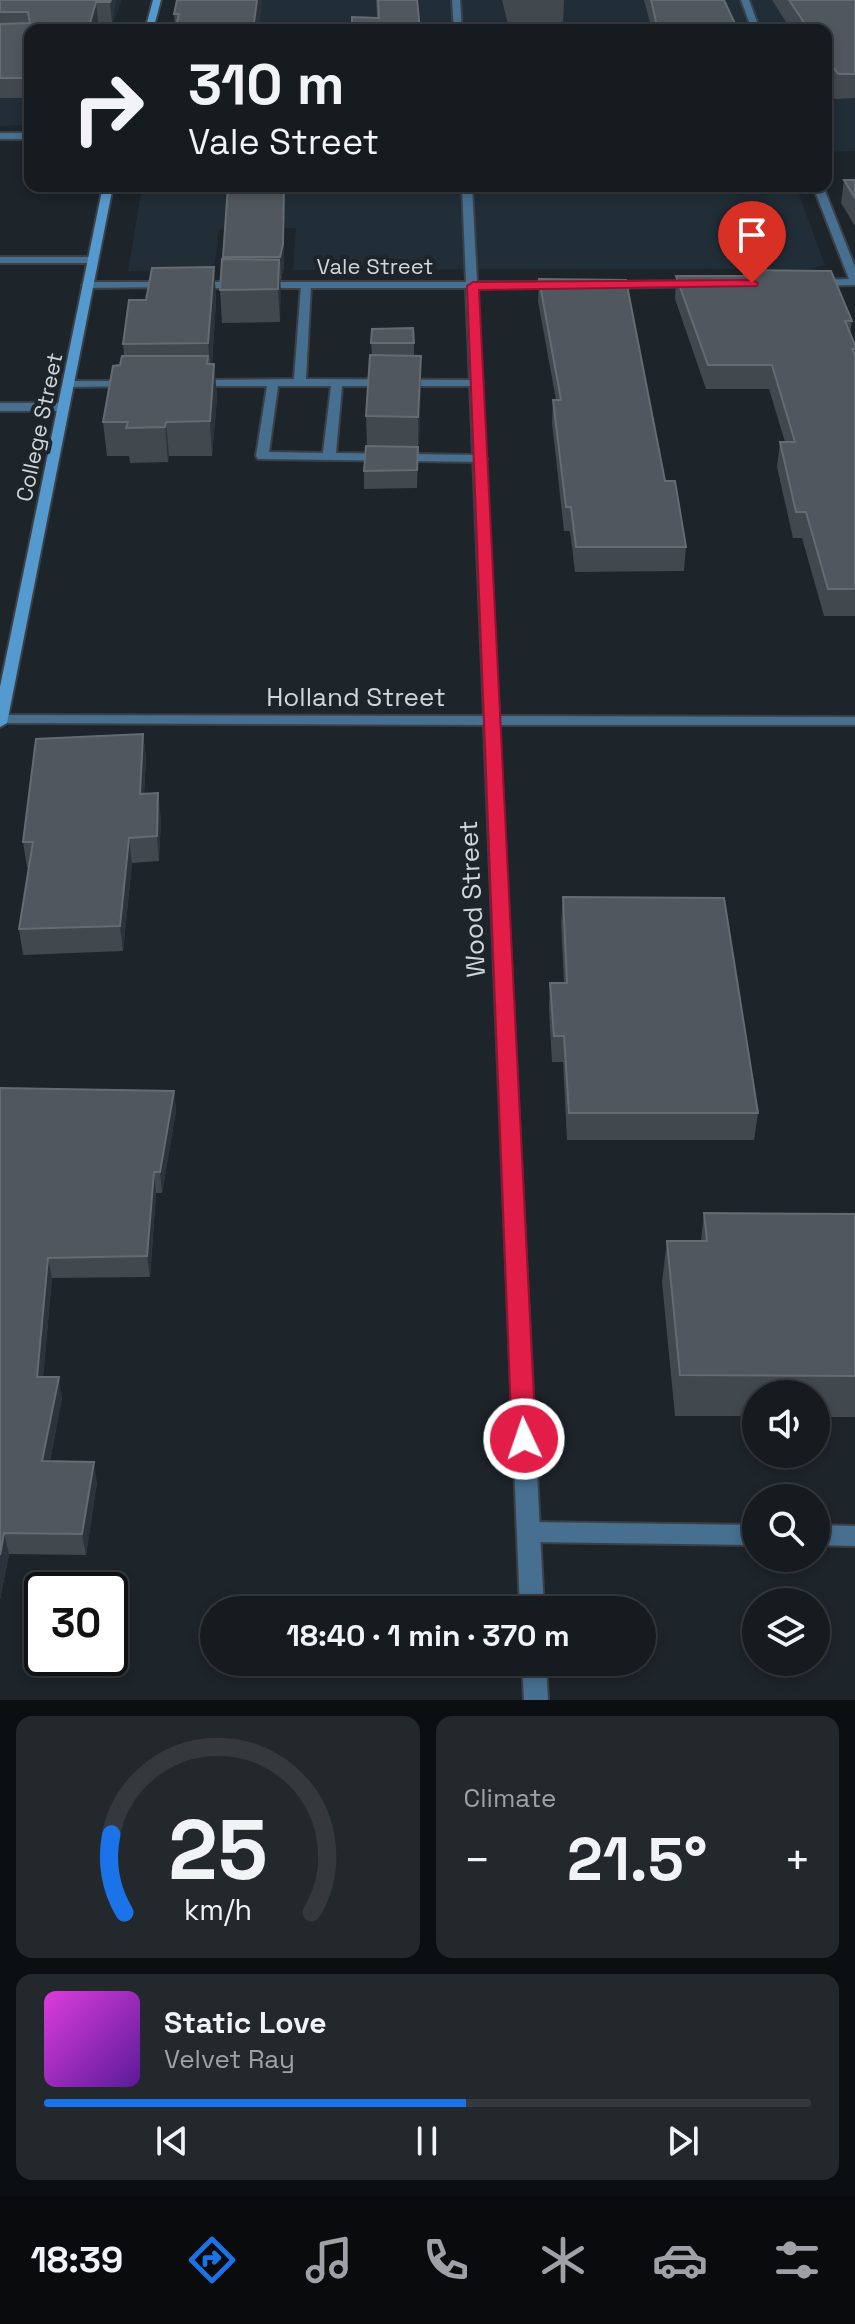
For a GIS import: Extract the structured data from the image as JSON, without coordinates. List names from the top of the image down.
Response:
{
  "streets": {
    "main road": ["College Street"],
    "street": ["Vale Street", "Holland Street", "Wood Street"]
  },
  "crossings": [
    ["Vale Street", "College Street"],
    ["Vale Street", "Wood Street"],
    ["College Street", "Holland Street"],
    ["Holland Street", "Wood Street"]
  ],
  "page": {
    "turn": ["310 m", "Vale Street"],
    "limit": "30",
    "trip": "18:40 · 1 min · 370 m",
    "tile": "Climate",
    "heat": ["−", "21.5°", "+"],
    "song": ["Static Love", "Velvet Ray"],
    "tabs": "18:39",
    "gauge": ["25", "km/h"]
  }
}
